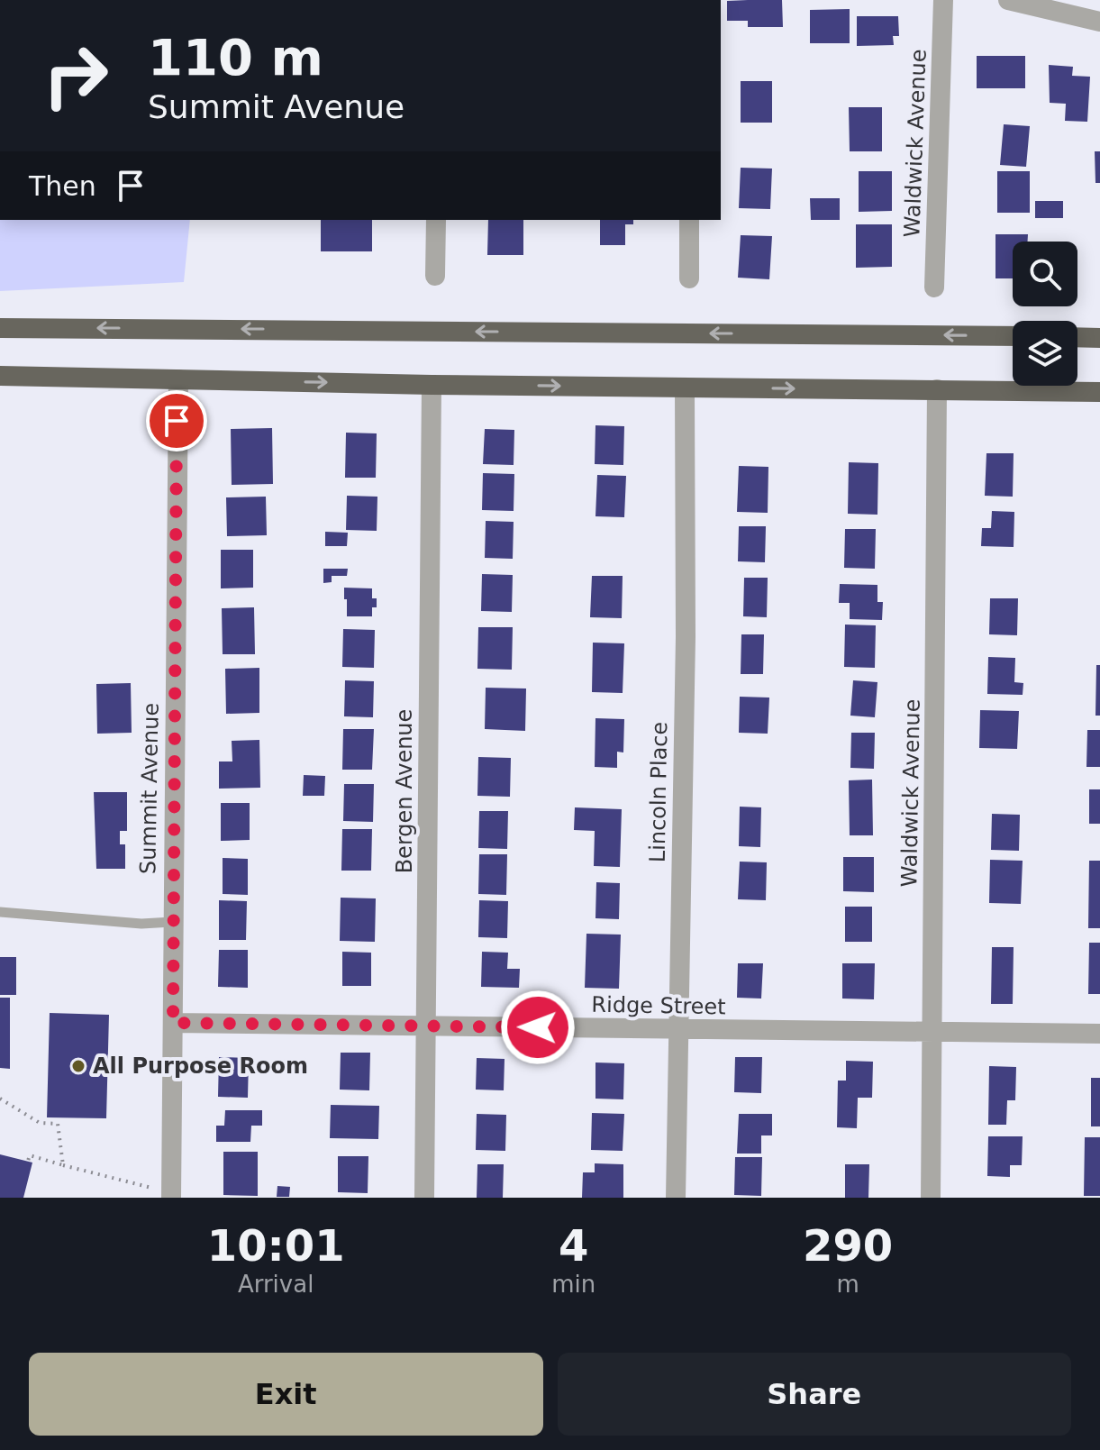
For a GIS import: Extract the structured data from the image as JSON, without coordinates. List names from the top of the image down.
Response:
{
  "streets": {
    "street": [
      "Waldwick Avenue",
      "Summit Avenue",
      "Bergen Avenue",
      "Lincoln Place",
      "Ridge Street"
    ]
  },
  "crossings": [
    ["Waldwick Avenue", "Ridge Street"],
    ["Summit Avenue", "Ridge Street"],
    ["Bergen Avenue", "Ridge Street"],
    ["Lincoln Place", "Ridge Street"]
  ],
  "places": ["All Purpose Room"],
  "page": {
    "turn": ["110 m", "Summit Avenue"],
    "then": "Then",
    "eta": [
      "10:01",
      "Arrival",
      "4",
      "min",
      "290",
      "m"
    ],
    "buttons": ["Exit", "Share"]
  }
}
